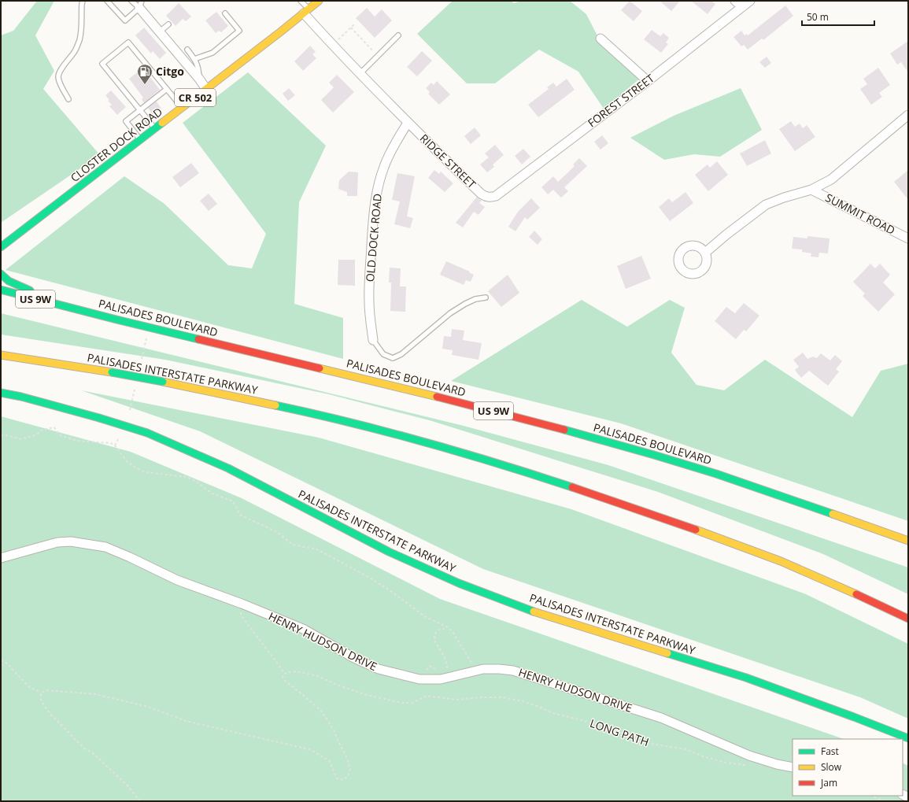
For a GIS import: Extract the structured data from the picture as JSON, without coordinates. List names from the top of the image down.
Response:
{
  "streets": {
    "main road": [
      "CR 502",
      "CLOSTER DOCK ROAD",
      "US 9W",
      "PALISADES BOULEVARD",
      "PALISADES INTERSTATE PARKWAY"
    ],
    "street": [
      "FOREST STREET",
      "RIDGE STREET",
      "SUMMIT ROAD",
      "OLD DOCK ROAD",
      "HENRY HUDSON DRIVE"
    ],
    "path": ["LONG PATH"]
  },
  "crossings": [
    ["FOREST STREET", "RIDGE STREET"],
    ["RIDGE STREET", "OLD DOCK ROAD"]
  ],
  "places": {
    "fuel station": ["Citgo"]
  },
  "legend": ["Fast", "Slow", "Jam"],
  "scale_bar": "50 m"
}
